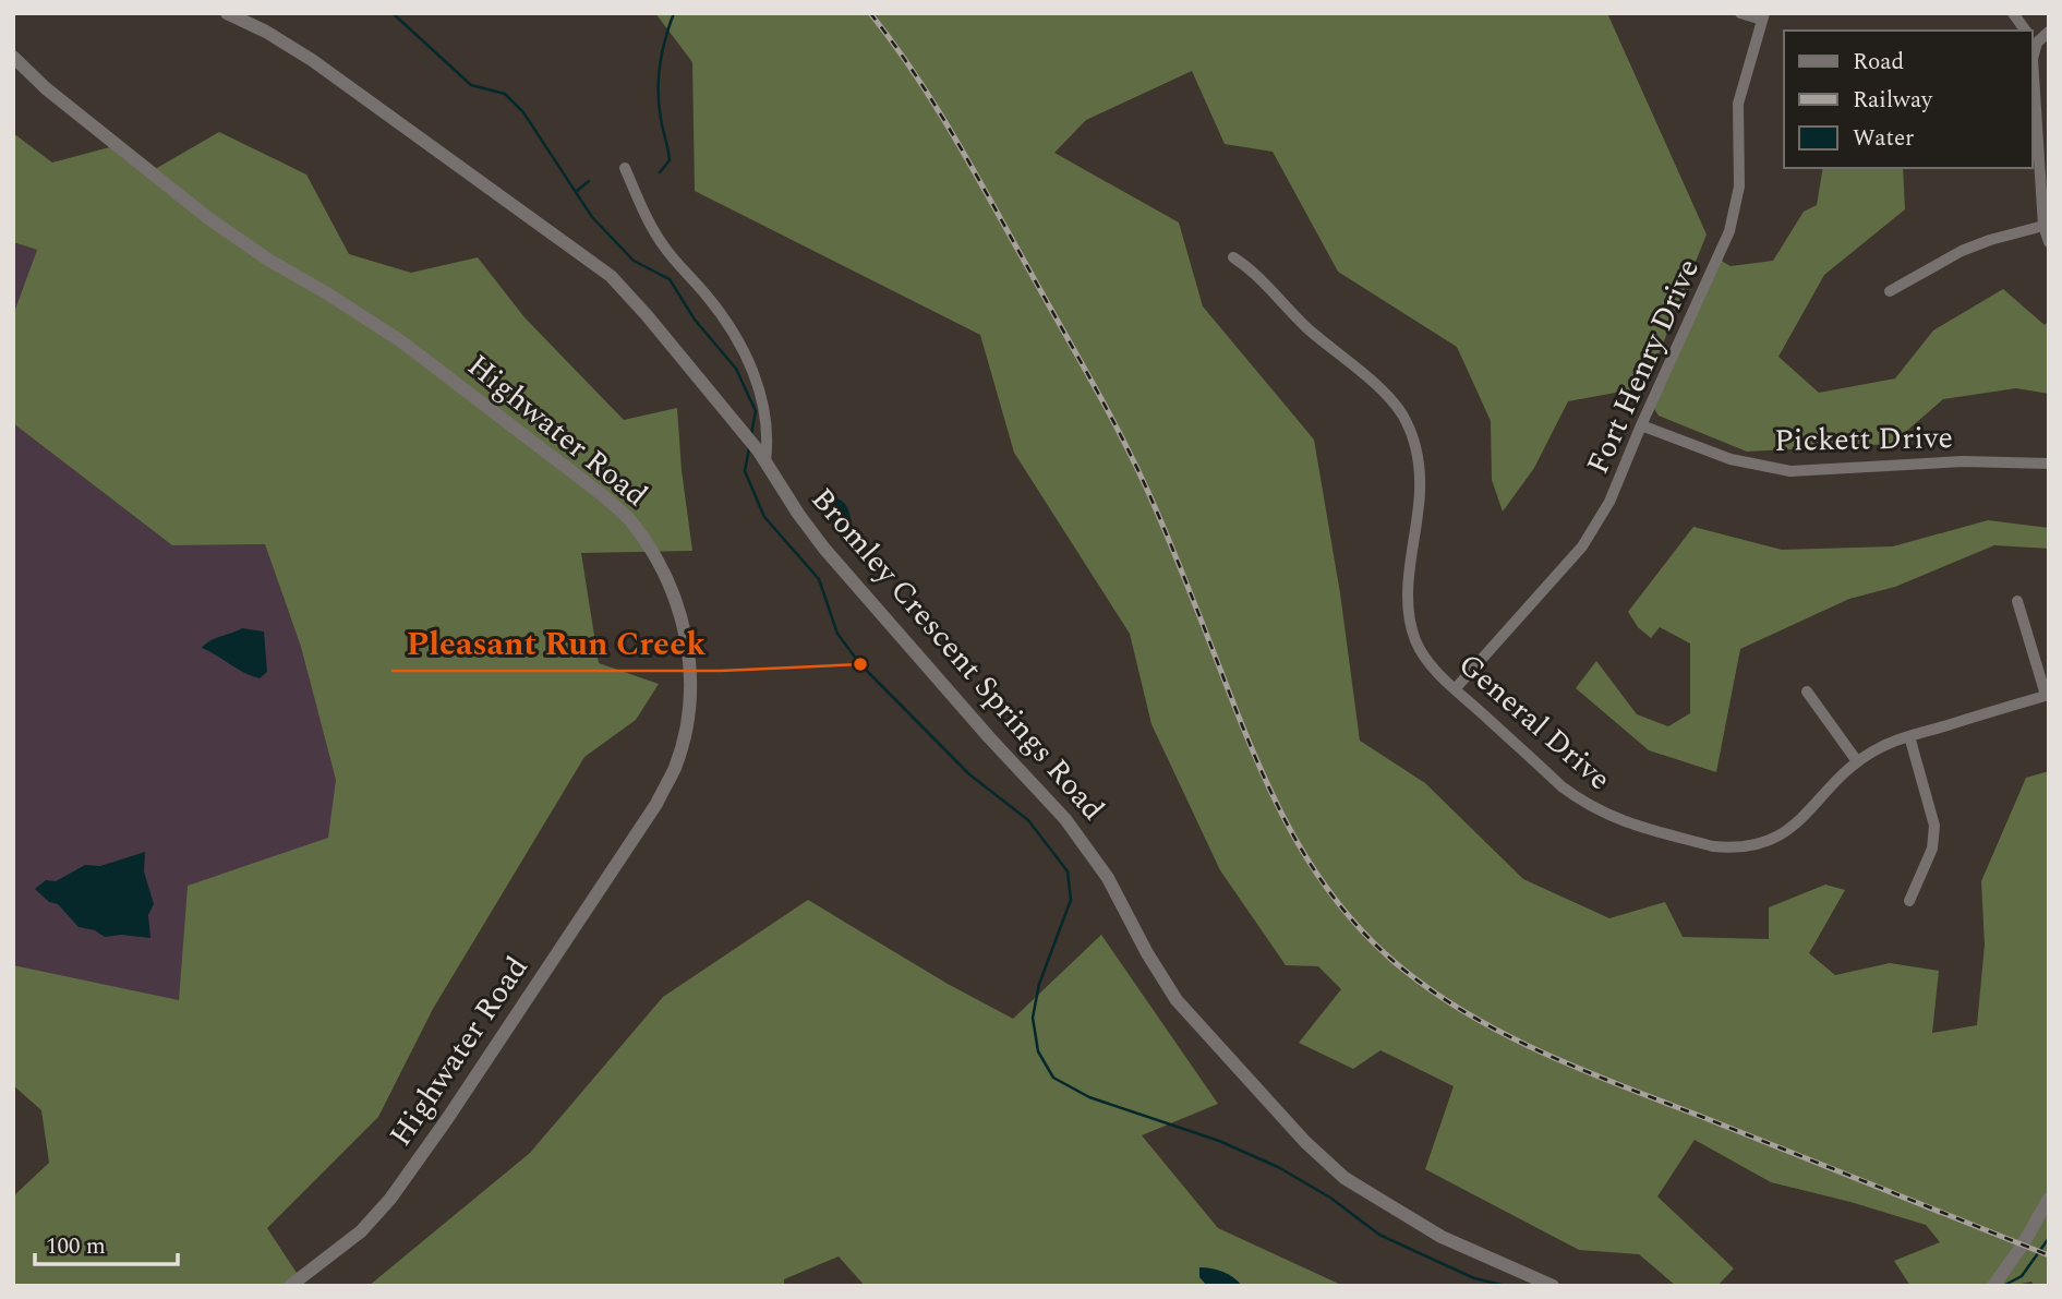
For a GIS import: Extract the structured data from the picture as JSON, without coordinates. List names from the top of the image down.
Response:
{
  "streets": {
    "street": [
      "Fort Henry Drive",
      "Highwater Road",
      "Pickett Drive",
      "Bromley Crescent Springs Road",
      "General Drive"
    ]
  },
  "crossings": [
    ["Fort Henry Drive", "Pickett Drive"],
    ["Fort Henry Drive", "General Drive"]
  ],
  "places": ["Pleasant Run Creek"],
  "legend": ["Road", "Railway", "Water"],
  "scale_bar": "100 m"
}
